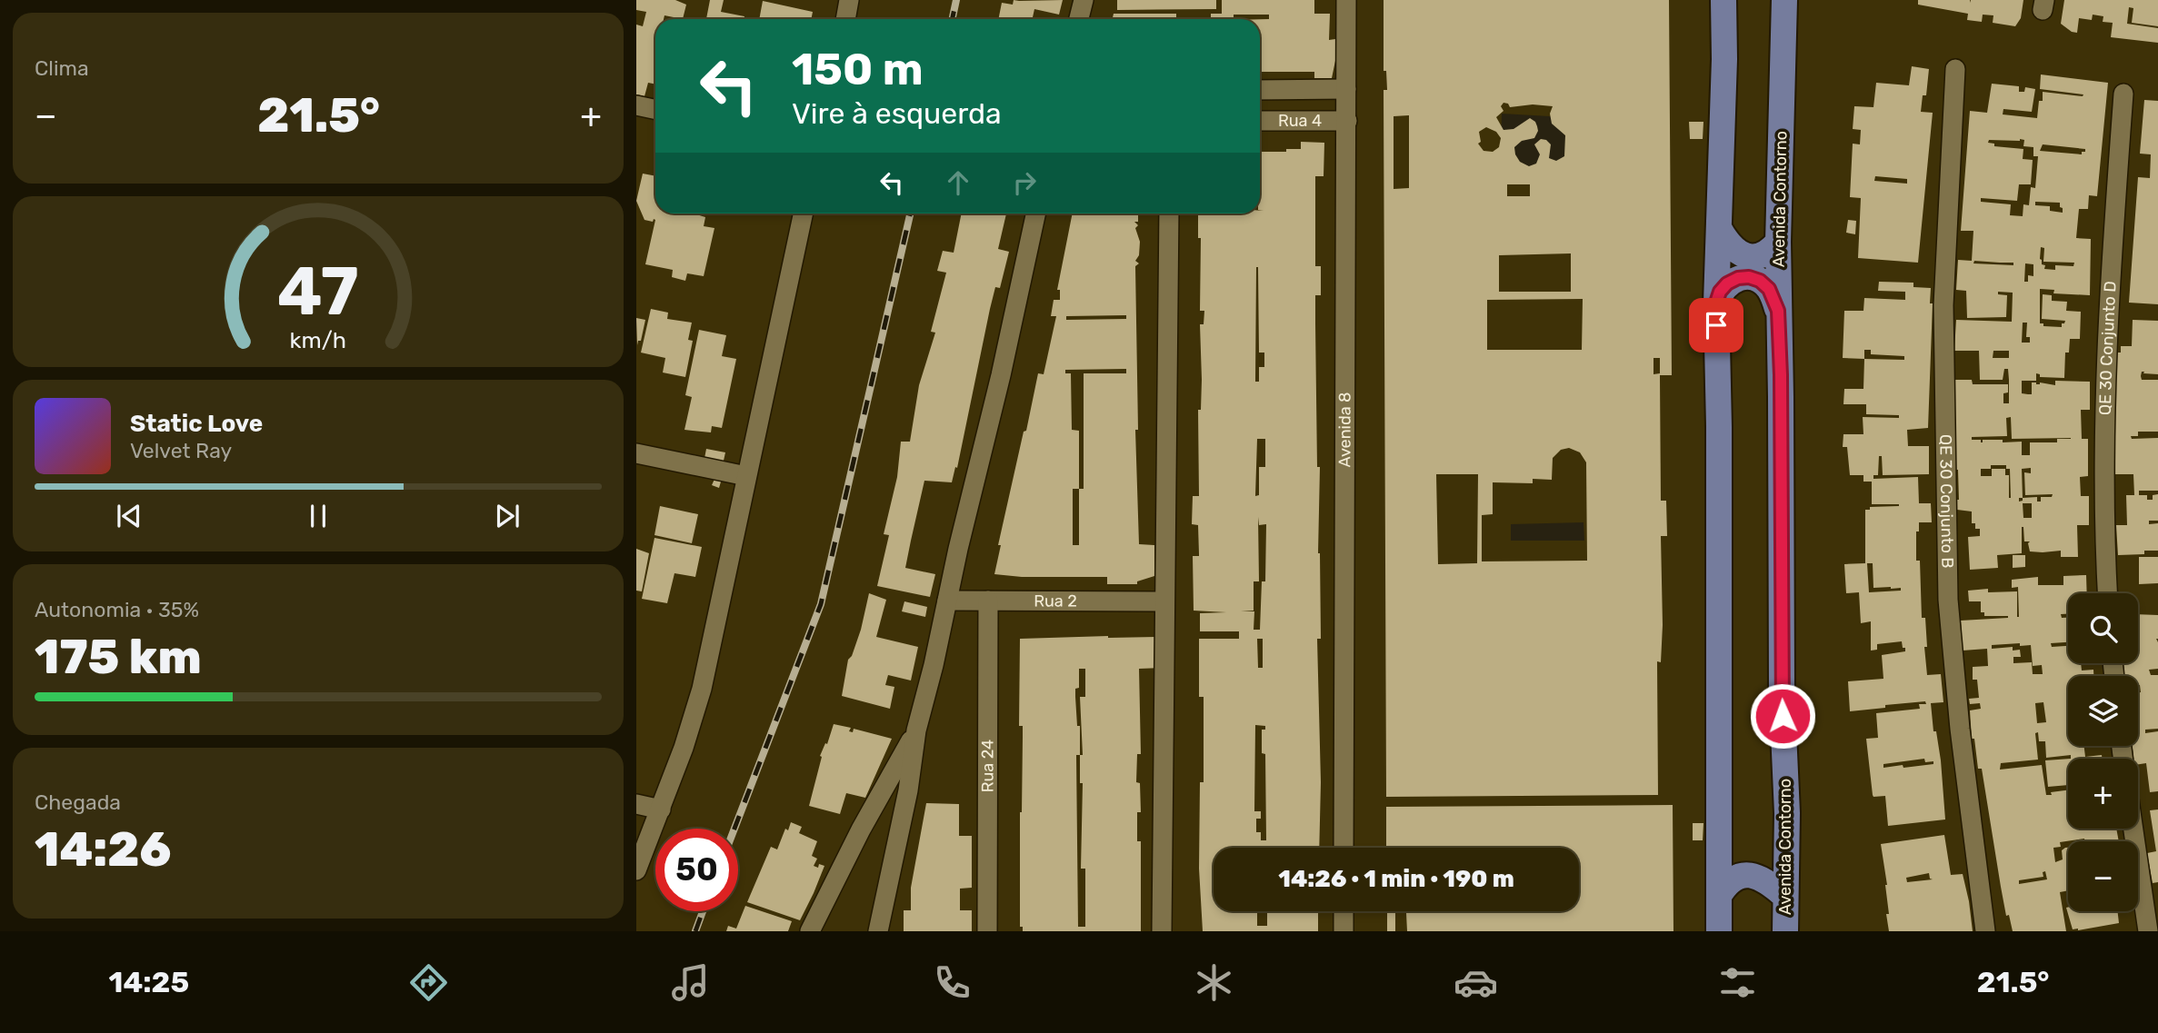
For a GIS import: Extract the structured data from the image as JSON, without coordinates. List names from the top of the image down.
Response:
{
  "streets": {
    "main road": ["Avenida Contorno"],
    "street": [
      "Rua 4",
      "QE 30 Conjunto D",
      "Avenida 8",
      "QE 30 Conjunto B",
      "Rua 2",
      "Rua 24"
    ]
  },
  "crossings": [
    ["Rua 4", "Avenida 8"],
    ["Rua 2", "Rua 24"]
  ],
  "page": {
    "tile": [
      "Clima",
      ["Autonomia · 35%", "175 km"],
      ["Chegada", "14:26"]
    ],
    "turn": ["150 m", "Vire à esquerda"],
    "heat": ["−", "21.5°", "+"],
    "song": ["Static Love", "Velvet Ray"],
    "map_buttons": ["+", "−"],
    "limit": "50",
    "trip": "14:26 · 1 min · 190 m",
    "tabs": ["14:25", "21.5°"],
    "gauge": ["47", "km/h"]
  }
}
